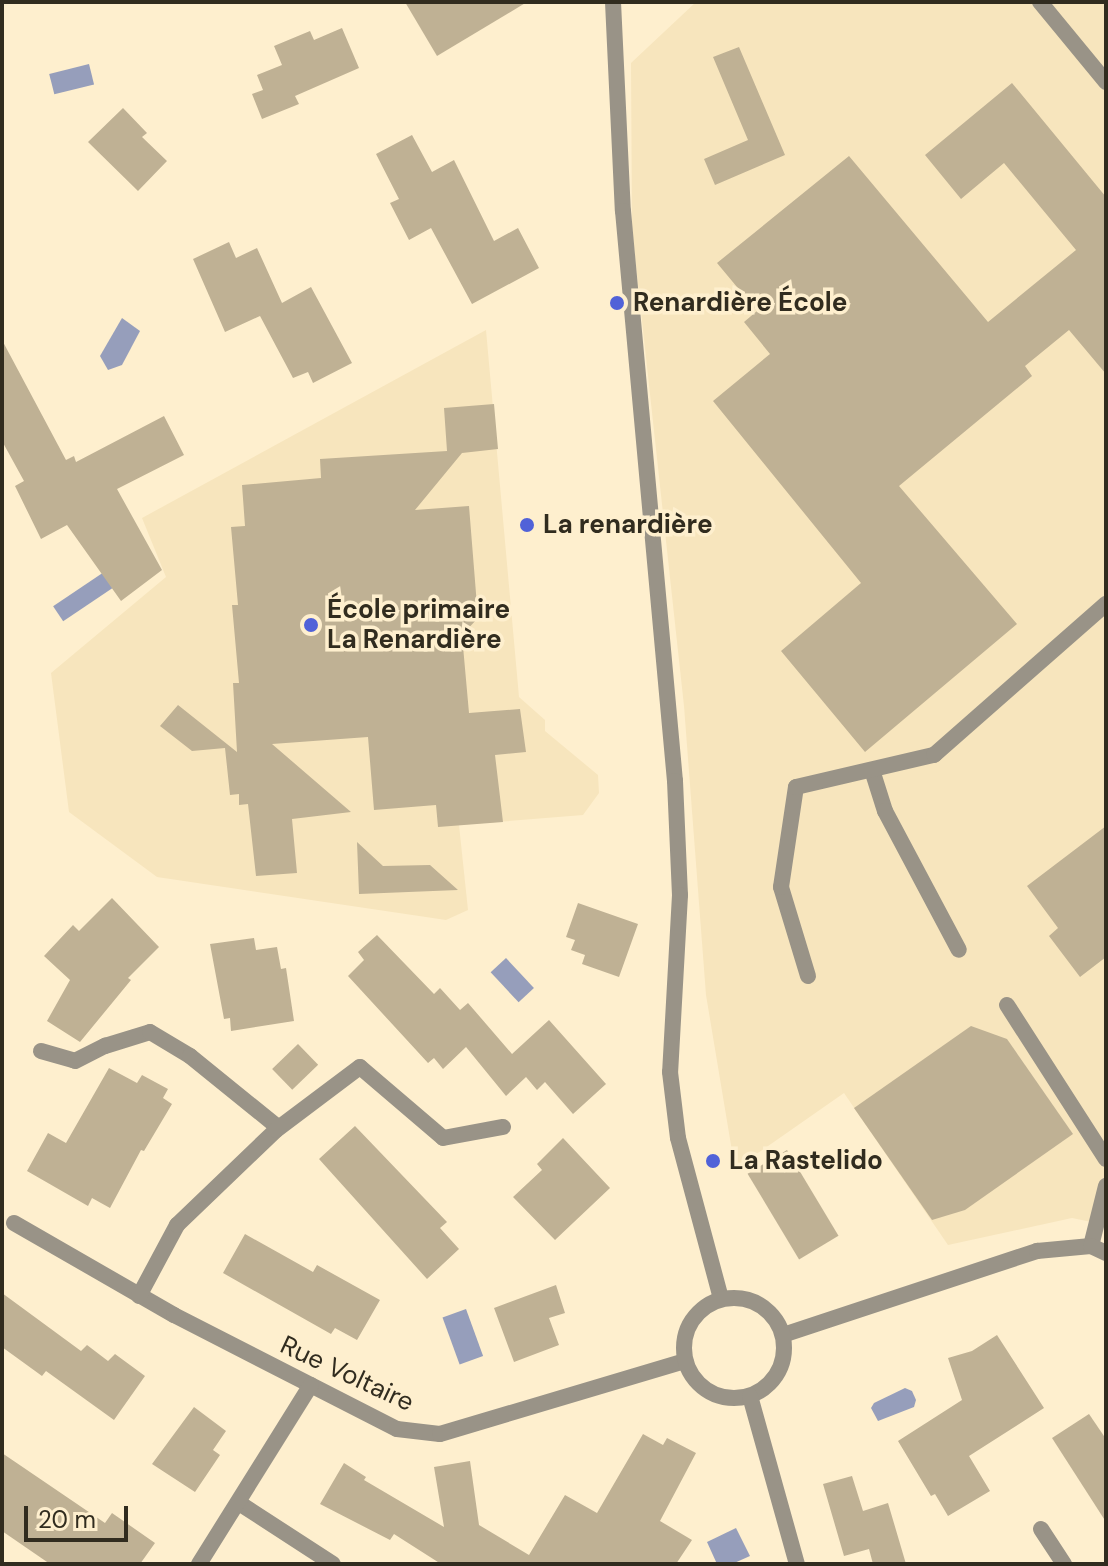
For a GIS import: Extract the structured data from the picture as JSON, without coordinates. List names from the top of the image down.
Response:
{
  "streets": {
    "street": ["Rue Voltaire"]
  },
  "places": [
    "Renardière École",
    "La renardière",
    "École primaire La Renardière",
    "La Rastelido"
  ],
  "scale_bar": "20 m"
}
